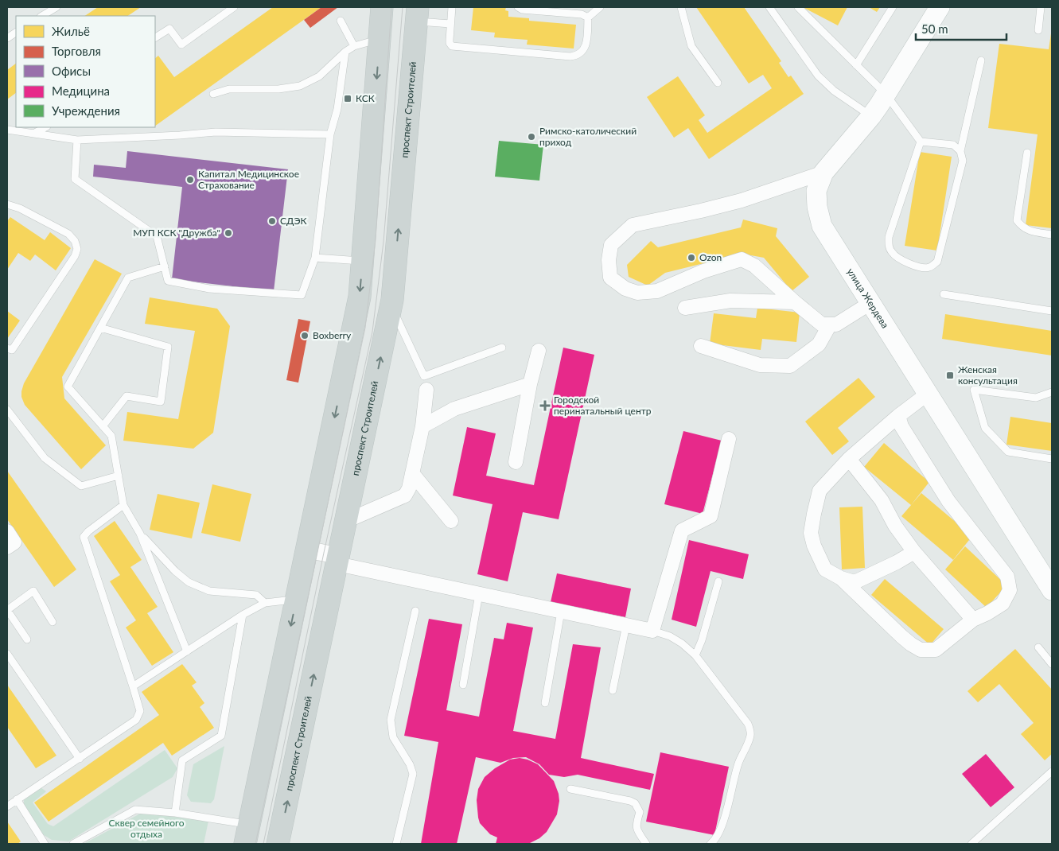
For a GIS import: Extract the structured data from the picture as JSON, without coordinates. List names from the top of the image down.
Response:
{
  "streets": {
    "main road": ["проспект Строителей", "улица Жердева"]
  },
  "parks": ["Сквер семейного отдыха"],
  "places": {
    "transit": ["КСК", "Женская консультация"],
    "other": [
      "Римско-католический приход",
      "Капитал Медицинское Страхование",
      "СДЭК",
      "МУП КСК \"Дружба\"",
      "Ozon",
      "Boxberry"
    ],
    "health": ["Городской перинатальный центр"]
  },
  "legend": [
    "Жильё",
    "Торговля",
    "Офисы",
    "Медицина",
    "Учреждения"
  ],
  "scale_bar": "50 m"
}
